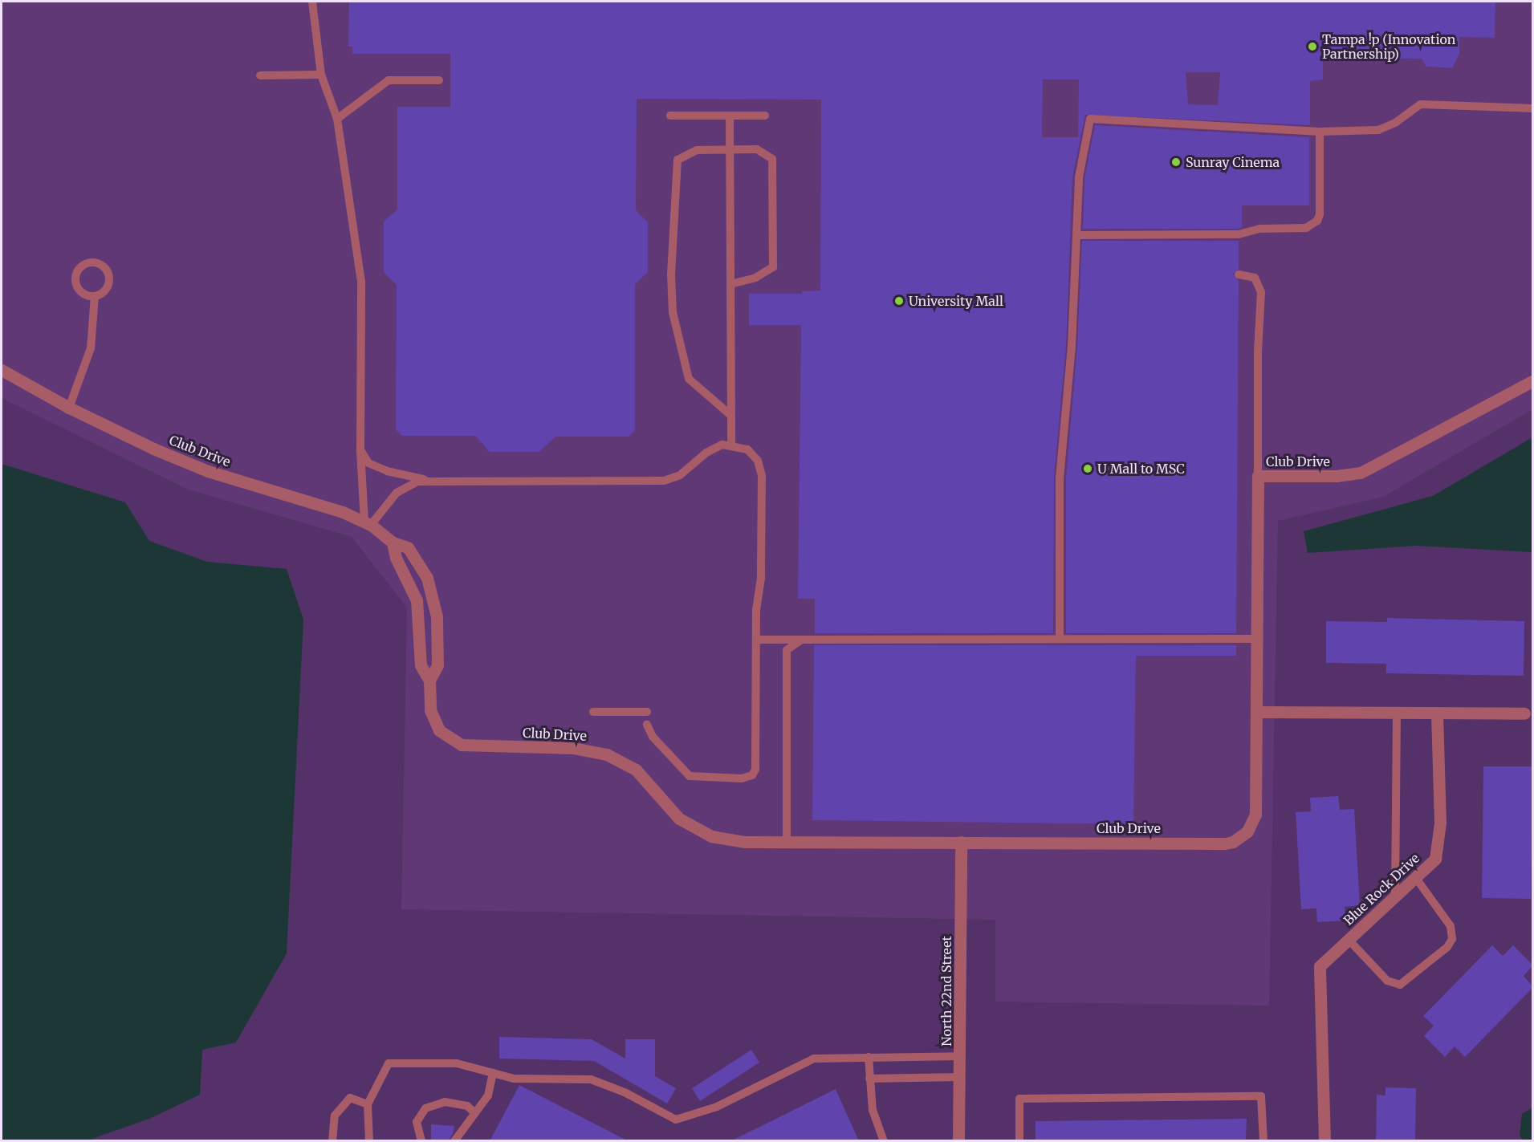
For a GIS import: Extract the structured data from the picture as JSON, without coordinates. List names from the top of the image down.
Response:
{
  "streets": {
    "street": ["Club Drive", "Blue Rock Drive", "North 22nd Street"]
  },
  "crossings": [
    ["Club Drive", "North 22nd Street"]
  ],
  "places": [
    "Tampa !p (Innovation Partnership)",
    "Sunray Cinema",
    "University Mall",
    "U Mall to MSC"
  ]
}
